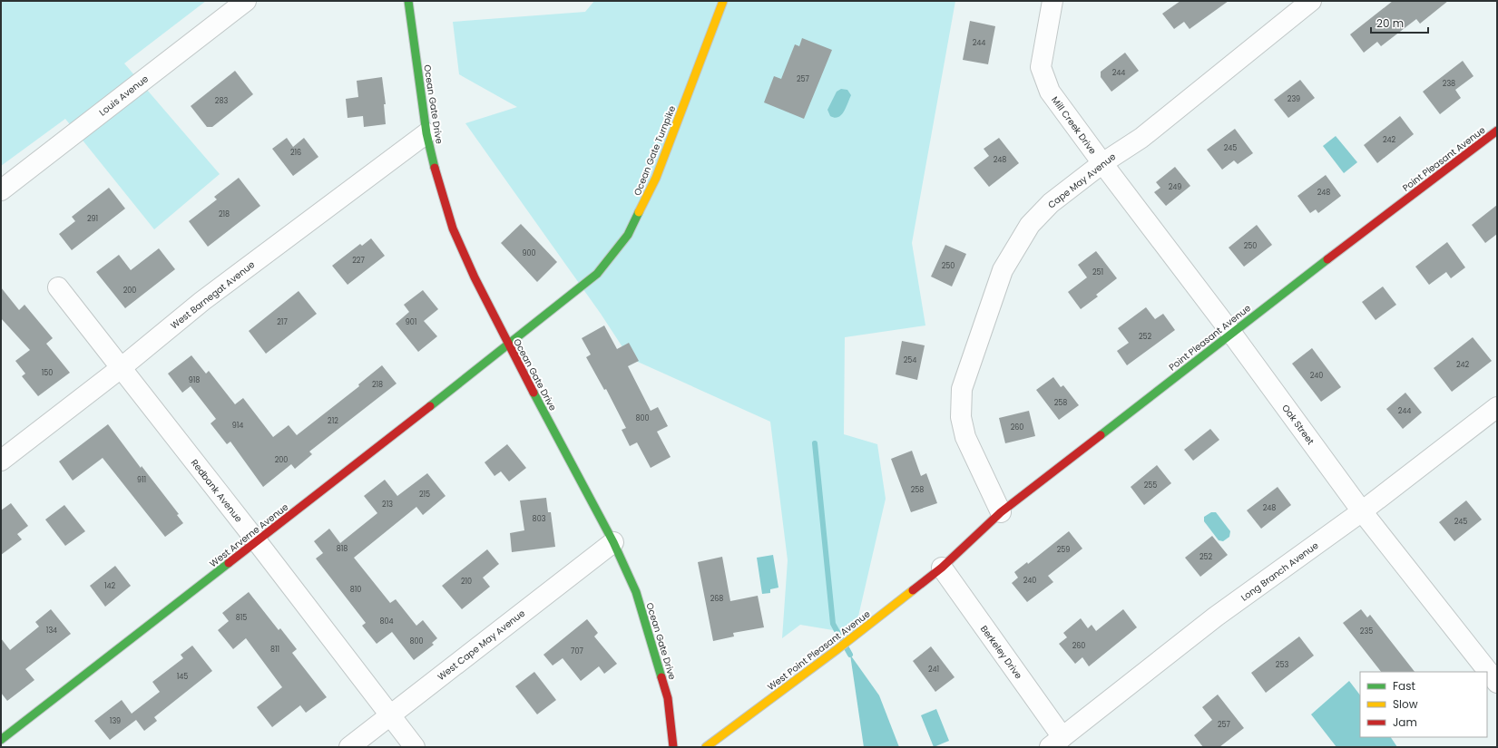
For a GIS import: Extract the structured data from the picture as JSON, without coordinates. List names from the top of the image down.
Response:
{
  "streets": {
    "street": [
      "Louis Avenue",
      "Ocean Gate Drive",
      "Mill Creek Drive",
      "Ocean Gate Turnpike",
      "Point Pleasant Avenue",
      "Cape May Avenue",
      "West Barnegat Avenue",
      "Oak Street",
      "Redbank Avenue",
      "West Arverne Avenue",
      "Long Branch Avenue",
      "West Cape May Avenue",
      "West Point Pleasant Avenue",
      "Berkeley Drive"
    ]
  },
  "crossings": [
    ["Ocean Gate Drive", "Ocean Gate Turnpike"],
    ["Ocean Gate Drive", "West Barnegat Avenue"],
    ["Ocean Gate Drive", "West Arverne Avenue"],
    ["Ocean Gate Drive", "West Cape May Avenue"],
    ["Mill Creek Drive", "Cape May Avenue"],
    ["Mill Creek Drive", "Oak Street"],
    ["Ocean Gate Turnpike", "West Arverne Avenue"],
    ["Point Pleasant Avenue", "Cape May Avenue"],
    ["Point Pleasant Avenue", "Oak Street"],
    ["Point Pleasant Avenue", "West Point Pleasant Avenue"],
    ["Point Pleasant Avenue", "Berkeley Drive"],
    ["Cape May Avenue", "Oak Street"],
    ["West Barnegat Avenue", "Redbank Avenue"],
    ["Oak Street", "Long Branch Avenue"],
    ["Redbank Avenue", "West Arverne Avenue"],
    ["Redbank Avenue", "West Cape May Avenue"],
    ["Long Branch Avenue", "Berkeley Drive"],
    ["West Point Pleasant Avenue", "Berkeley Drive"]
  ],
  "house_numbers": [
    "244",
    "244",
    "257",
    "238",
    "239",
    "283",
    "242",
    "245",
    "216",
    "248",
    "249",
    "248",
    "218",
    "291",
    "250",
    "900",
    "227",
    "250",
    "251",
    "200",
    "217",
    "901",
    "252",
    "254",
    "242",
    "150",
    "240",
    "918",
    "218",
    "258",
    "244",
    "800",
    "212",
    "914",
    "260",
    "200",
    "911",
    "255",
    "258",
    "215",
    "213",
    "248",
    "803",
    "245",
    "818",
    "259",
    "252",
    "240",
    "210",
    "142",
    "810",
    "268",
    "815",
    "804",
    "134",
    "235",
    "800",
    "260",
    "811",
    "707",
    "253",
    "241",
    "145",
    "139",
    "257"
  ],
  "legend": ["Fast", "Slow", "Jam"],
  "scale_bar": "20 m"
}
